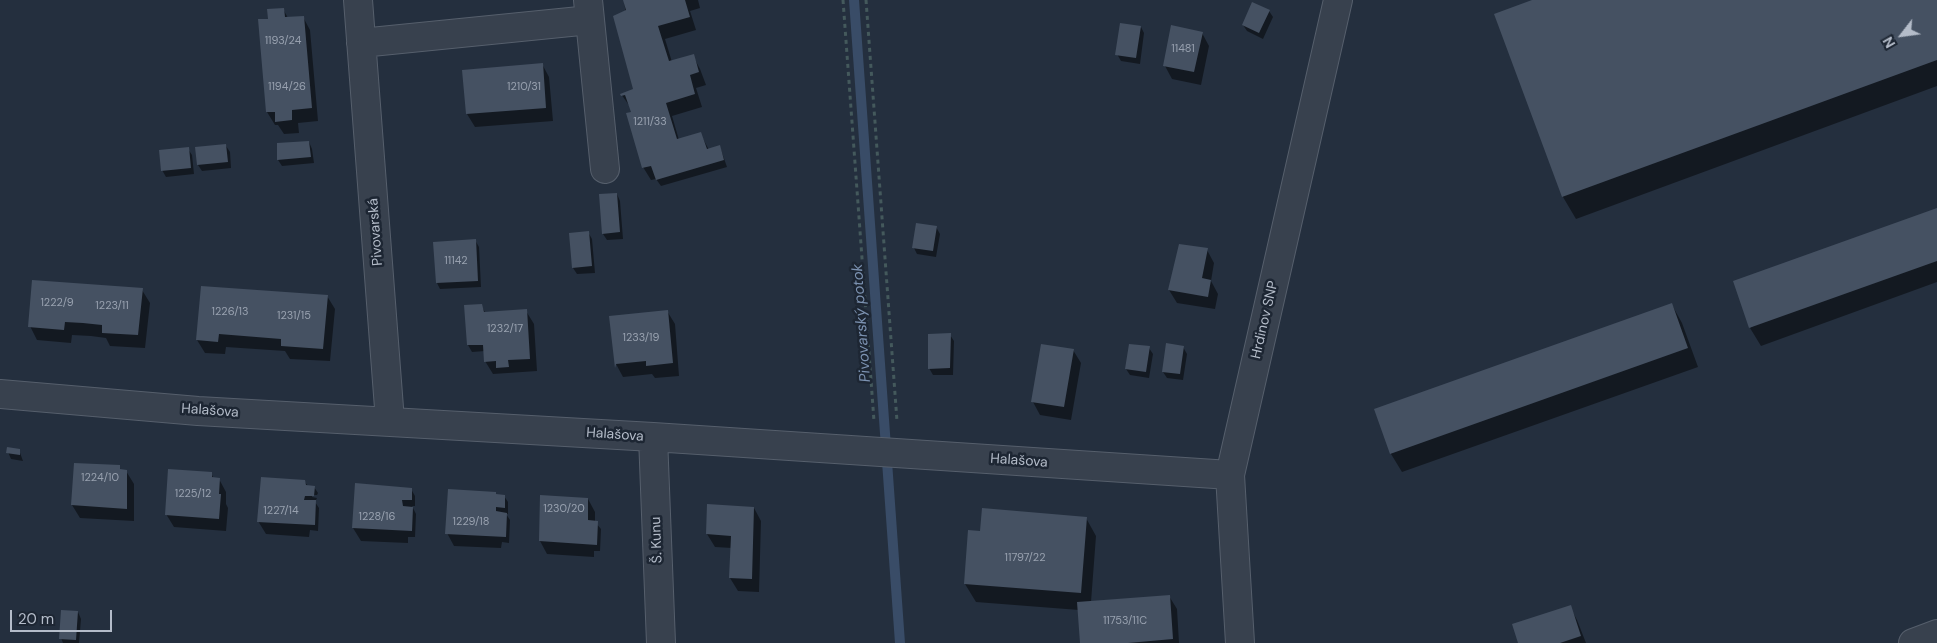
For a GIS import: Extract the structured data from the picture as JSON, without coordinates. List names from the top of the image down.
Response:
{
  "streets": {
    "street": [
      "Pivovarská",
      "Hrdinov SNP",
      "Halašova",
      "Š. Kunu"
    ]
  },
  "crossings": [
    ["Pivovarská", "Halašova"],
    ["Hrdinov SNP", "Halašova"],
    ["Halašova", "Š. Kunu"]
  ],
  "water": ["Pivovarský potok"],
  "house_numbers": [
    "1193/24",
    "11481",
    "1194/26",
    "1210/31",
    "1211/33",
    "11142",
    "1222/9",
    "1223/11",
    "1226/13",
    "1231/15",
    "1232/17",
    "1233/19",
    "1224/10",
    "1225/12",
    "1230/20",
    "1227/14",
    "1228/16",
    "1229/18",
    "11797/22",
    "11753/11C"
  ],
  "scale_bar": "20 m",
  "north": "bottom left"
}
